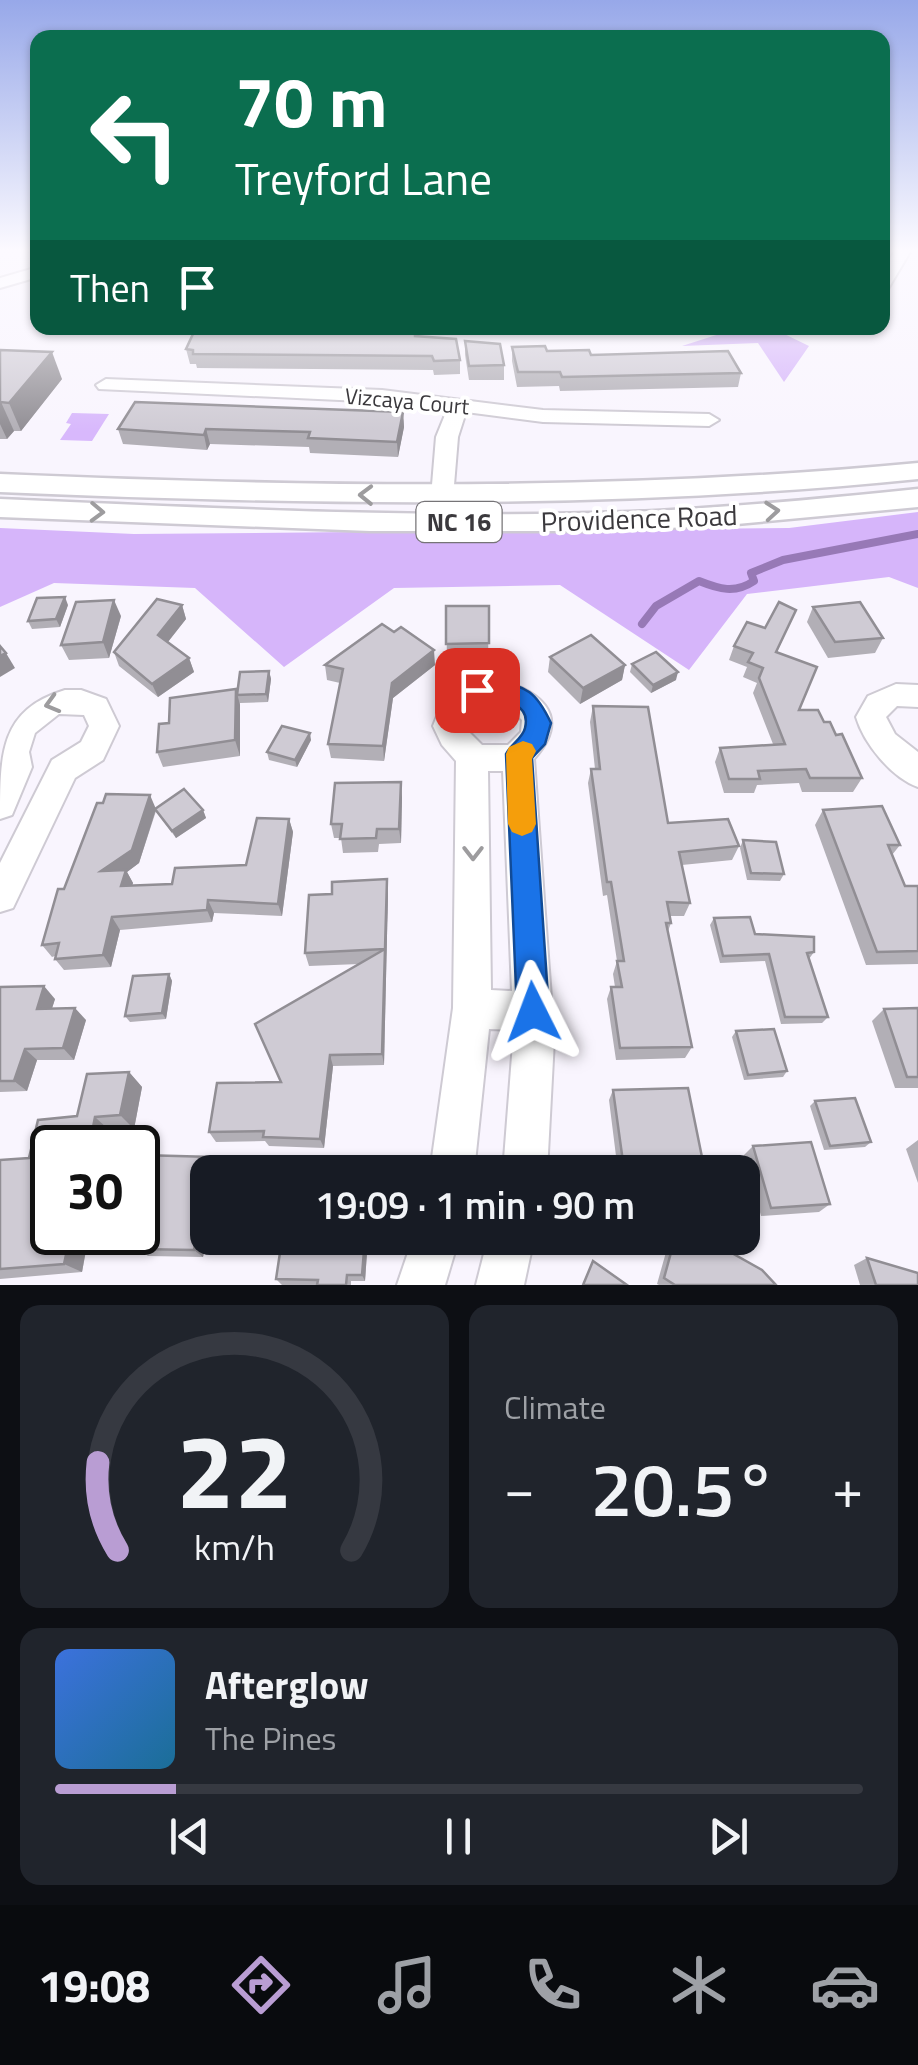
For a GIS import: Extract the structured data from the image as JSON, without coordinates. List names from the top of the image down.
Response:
{
  "streets": {
    "main road": ["Providence Road", "NC 16"],
    "street": ["Vizcaya Court"]
  },
  "page": {
    "turn": ["70 m", "Treyford Lane"],
    "then": "Then",
    "limit": "30",
    "trip": "19:09 · 1 min · 90 m",
    "tile": "Climate",
    "heat": ["−", "20.5°", "+"],
    "song": ["Afterglow", "The Pines"],
    "tabs": "19:08",
    "gauge": ["22", "km/h"]
  }
}
